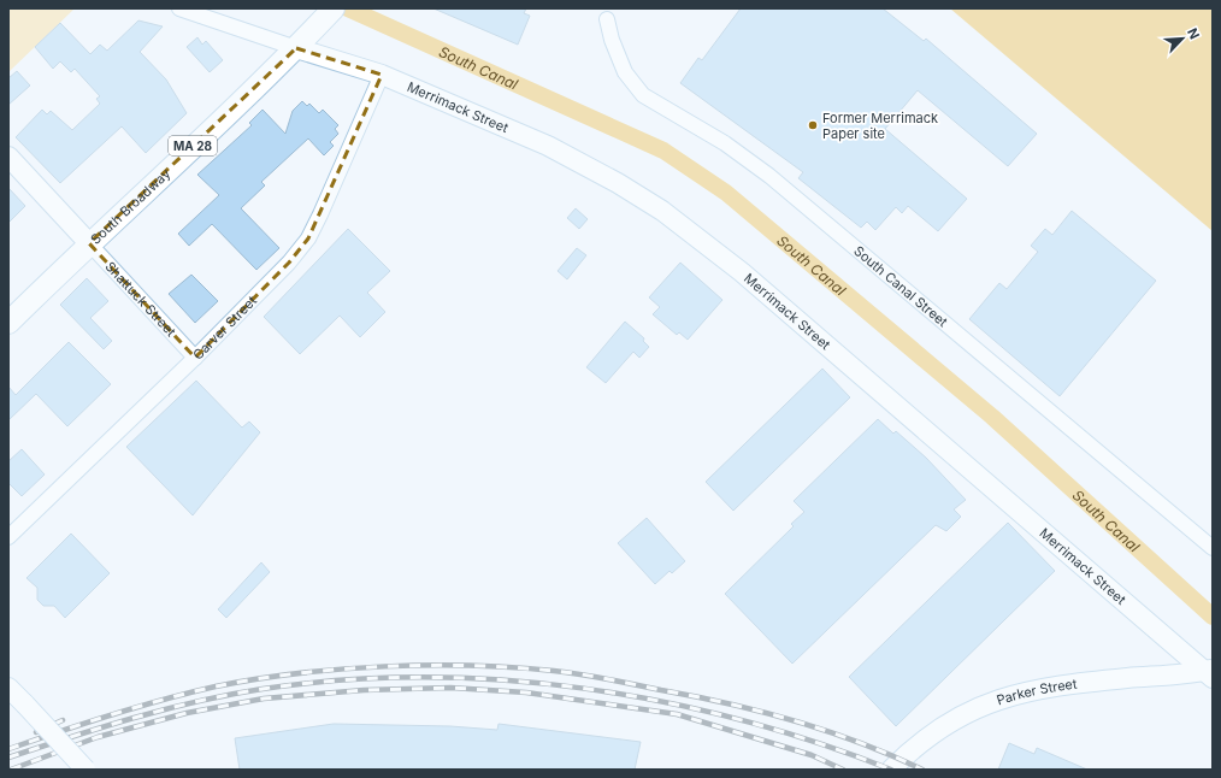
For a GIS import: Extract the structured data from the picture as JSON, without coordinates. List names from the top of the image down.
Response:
{
  "streets": {
    "main road": [
      "Merrimack Street",
      "MA 28",
      "South Broadway",
      "Shattuck Street",
      "Parker Street"
    ],
    "street": ["South Canal Street", "Carver Street"]
  },
  "crossings": [
    ["Merrimack Street", "South Broadway"],
    ["Merrimack Street", "Carver Street"],
    ["Merrimack Street", "Parker Street"],
    ["South Broadway", "Shattuck Street"],
    ["Shattuck Street", "Carver Street"]
  ],
  "water": ["South Canal"],
  "places": ["Former Merrimack Paper site"],
  "north": "top right"
}
